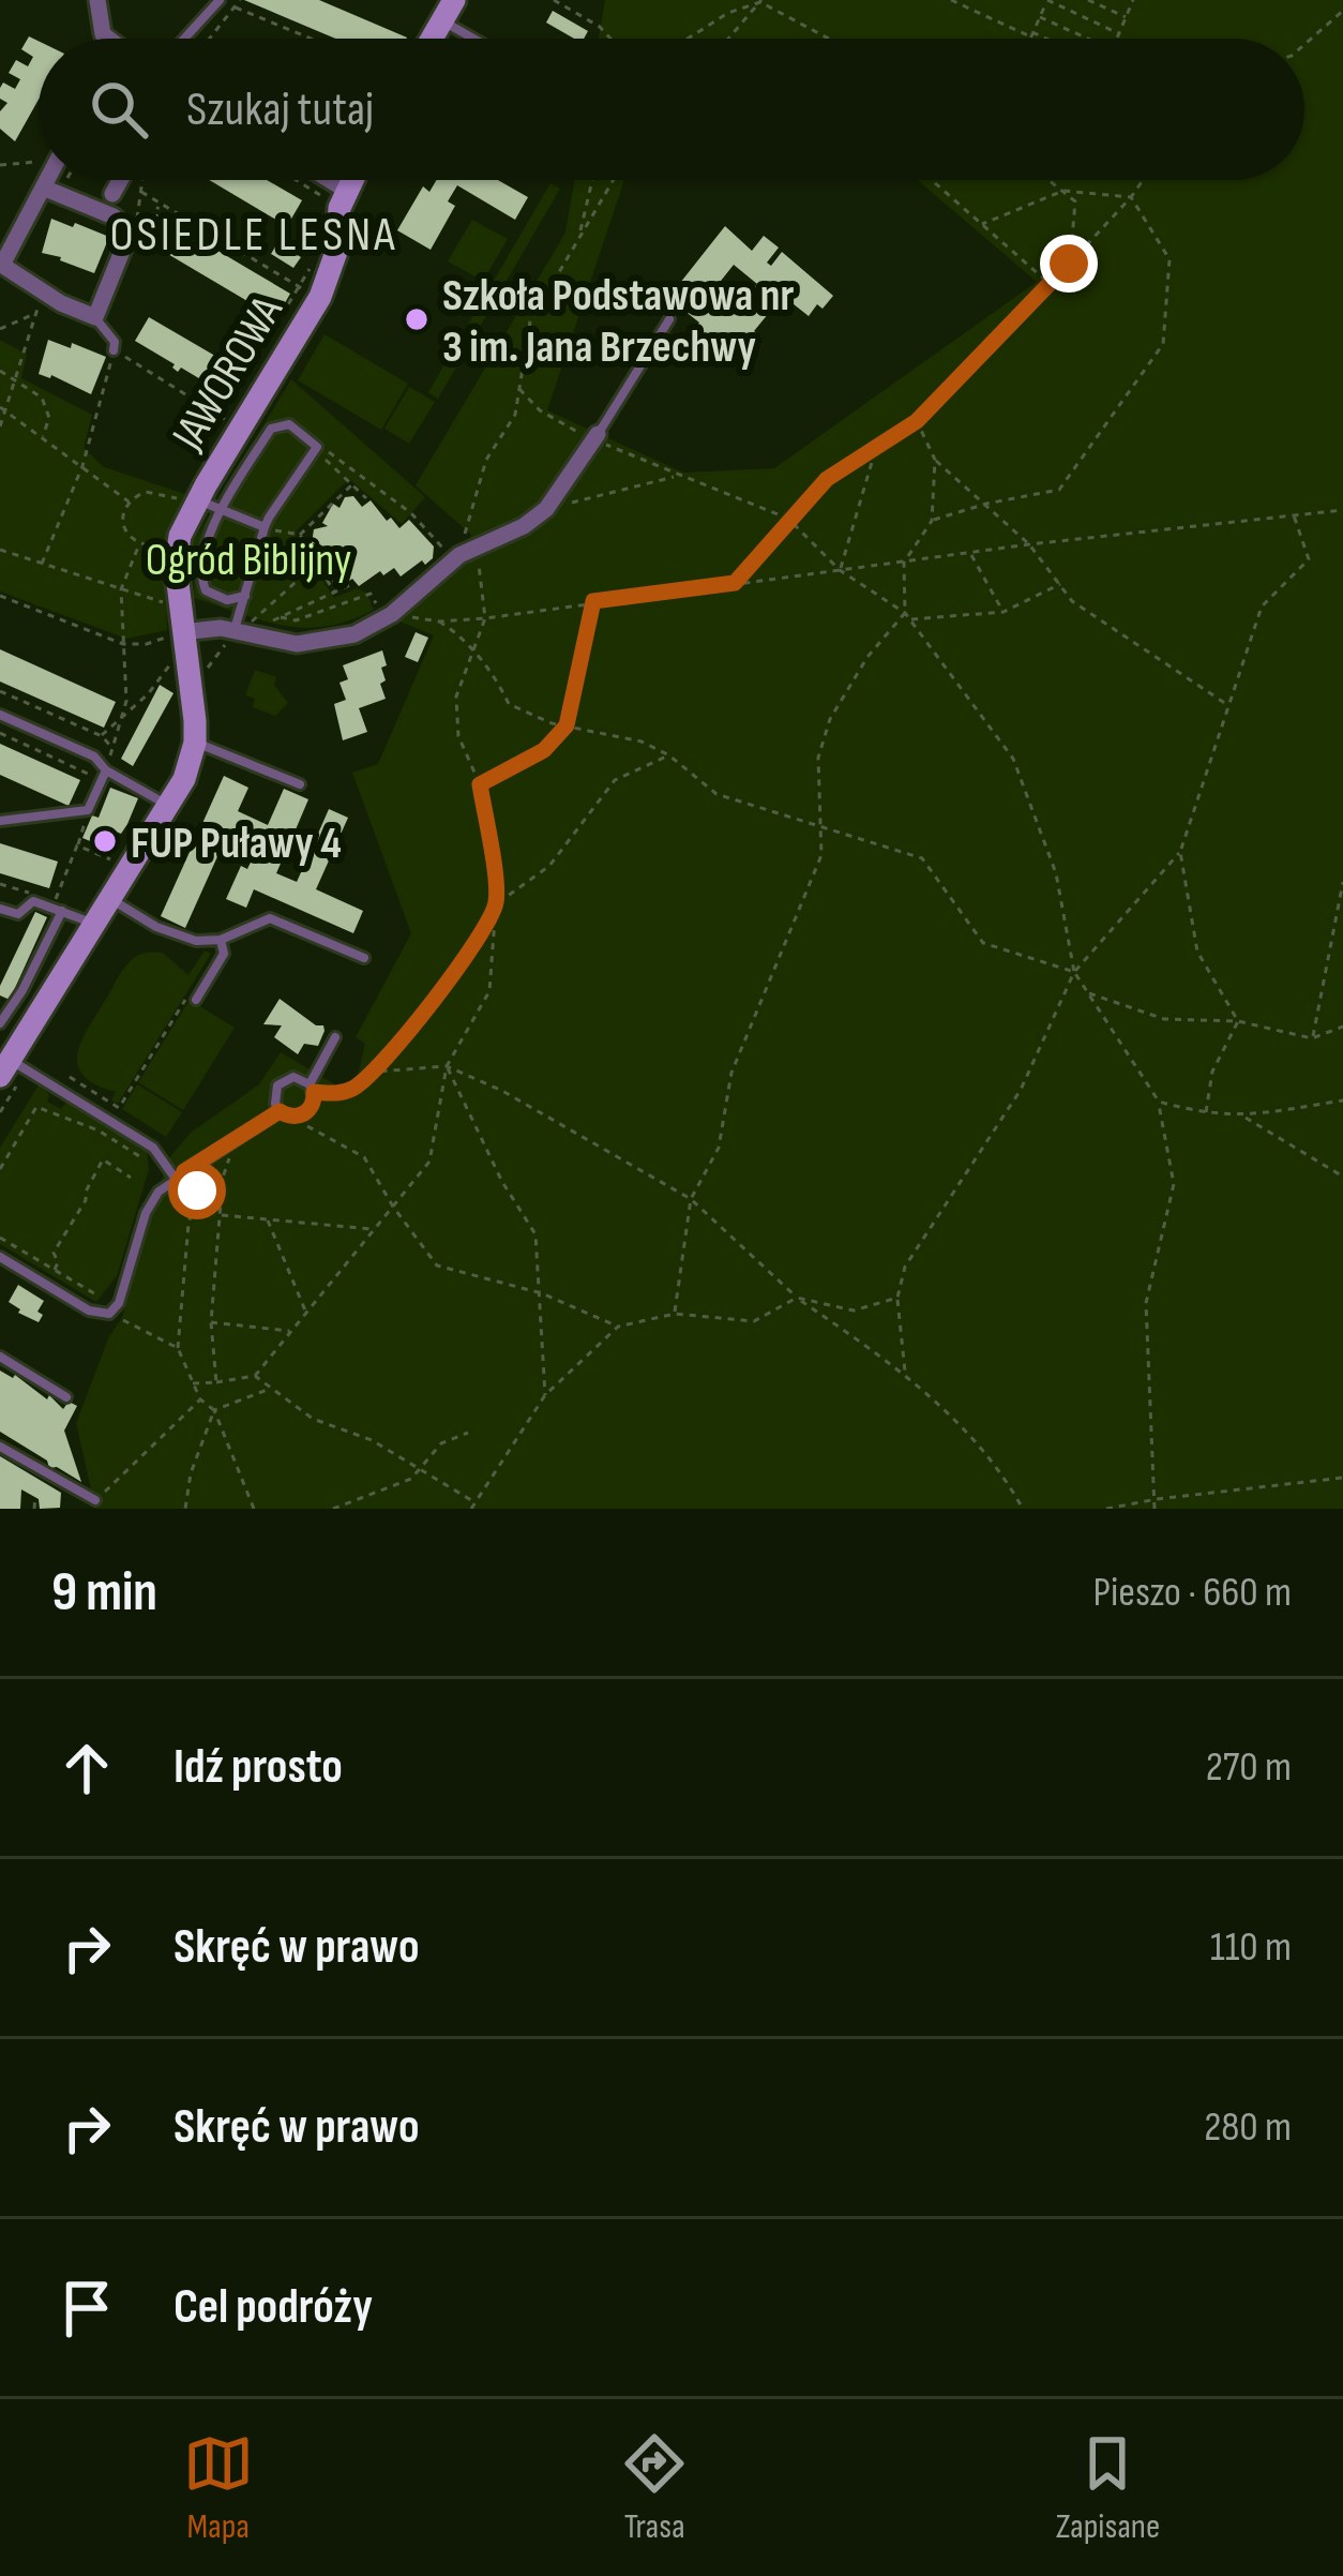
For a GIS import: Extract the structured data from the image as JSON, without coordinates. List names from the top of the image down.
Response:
{
  "streets": {
    "street": ["JAWOROWA"]
  },
  "districts": ["OSIEDLE LESNA"],
  "parks": ["Ogród Biblijny"],
  "places": ["Szkoła Podstawowa nr 3 im. Jana Brzechwy", "FUP Puławy 4"],
  "page": {
    "search": "Szukaj tutaj",
    "heading": ["9 min", "Pieszo · 660 m"],
    "list": [
      ["Idź prosto", "270 m"],
      ["Skręć w prawo", "110 m"],
      ["Skręć w prawo", "280 m"],
      "Cel podróży"
    ],
    "nav": ["Mapa", "Trasa", "Zapisane"]
  }
}
